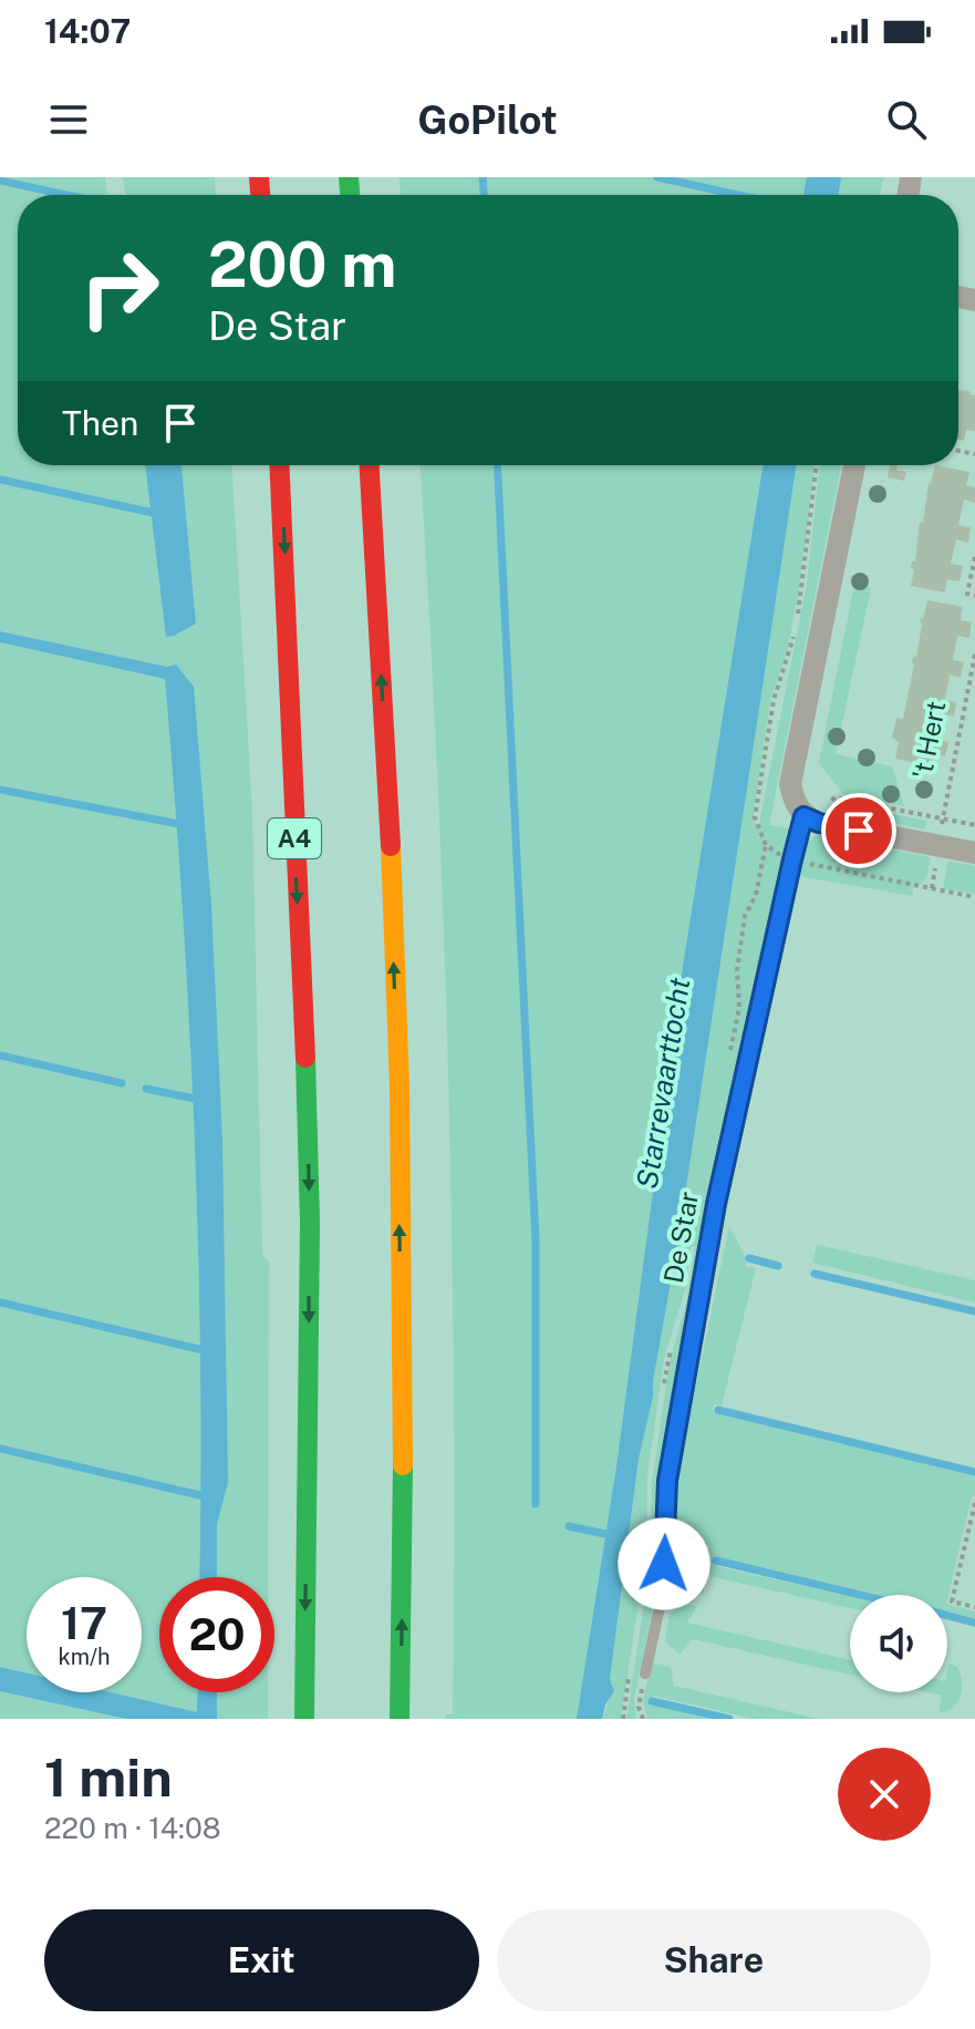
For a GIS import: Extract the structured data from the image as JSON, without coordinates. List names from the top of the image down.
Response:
{
  "streets": {
    "highway": ["A4"],
    "lane": ["De Star"],
    "path": ["'t Hert"]
  },
  "water": ["Starrevaarttocht"],
  "page": {
    "status": "14:07",
    "header": "GoPilot",
    "turn": ["200 m", "De Star"],
    "then": "Then",
    "speed": "17 km/h",
    "limit": "20",
    "heading": ["1 min", "220 m · 14:08"],
    "buttons": ["Exit", "Share"]
  }
}
